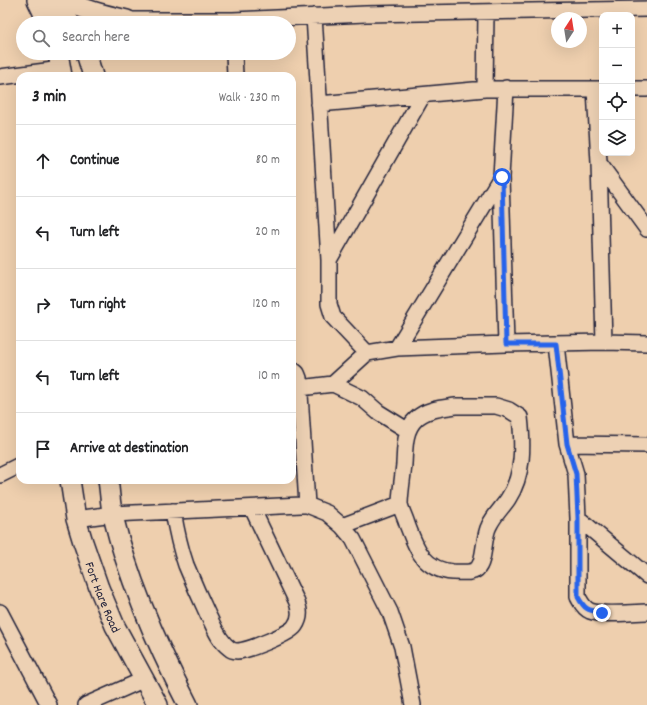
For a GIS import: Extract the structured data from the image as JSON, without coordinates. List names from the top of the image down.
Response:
{
  "streets": {
    "main road": ["Fort Hare Road"]
  },
  "north": "top",
  "page": {
    "map_buttons": ["+", "−"],
    "search": "Search here",
    "heading": ["3 min", "Walk · 230 m"],
    "list": [
      ["Continue", "80 m"],
      ["Turn left", "20 m"],
      ["Turn right", "120 m"],
      ["Turn left", "10 m"],
      "Arrive at destination"
    ]
  }
}
